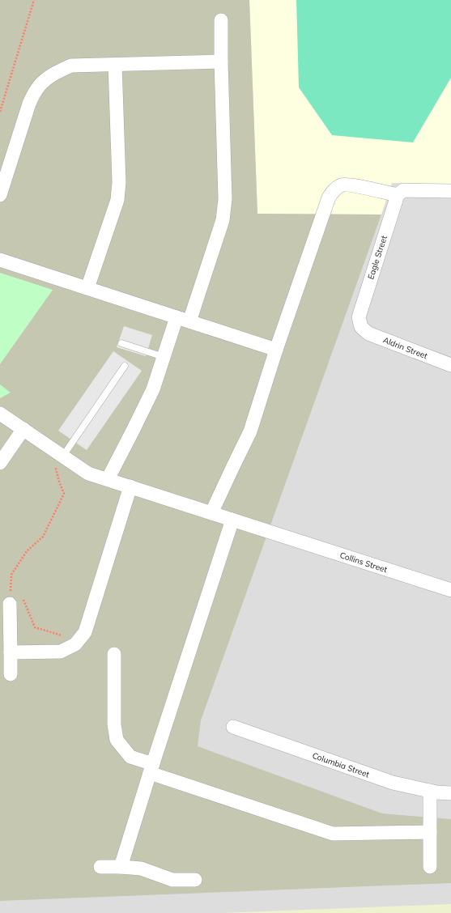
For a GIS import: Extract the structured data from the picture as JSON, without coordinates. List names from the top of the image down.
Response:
{
  "streets": {
    "street": [
      "Eagle Street",
      "Aldrin Street",
      "Collins Street",
      "Columbia Street"
    ]
  },
  "crossings": [
    ["Eagle Street", "Aldrin Street"]
  ]
}
